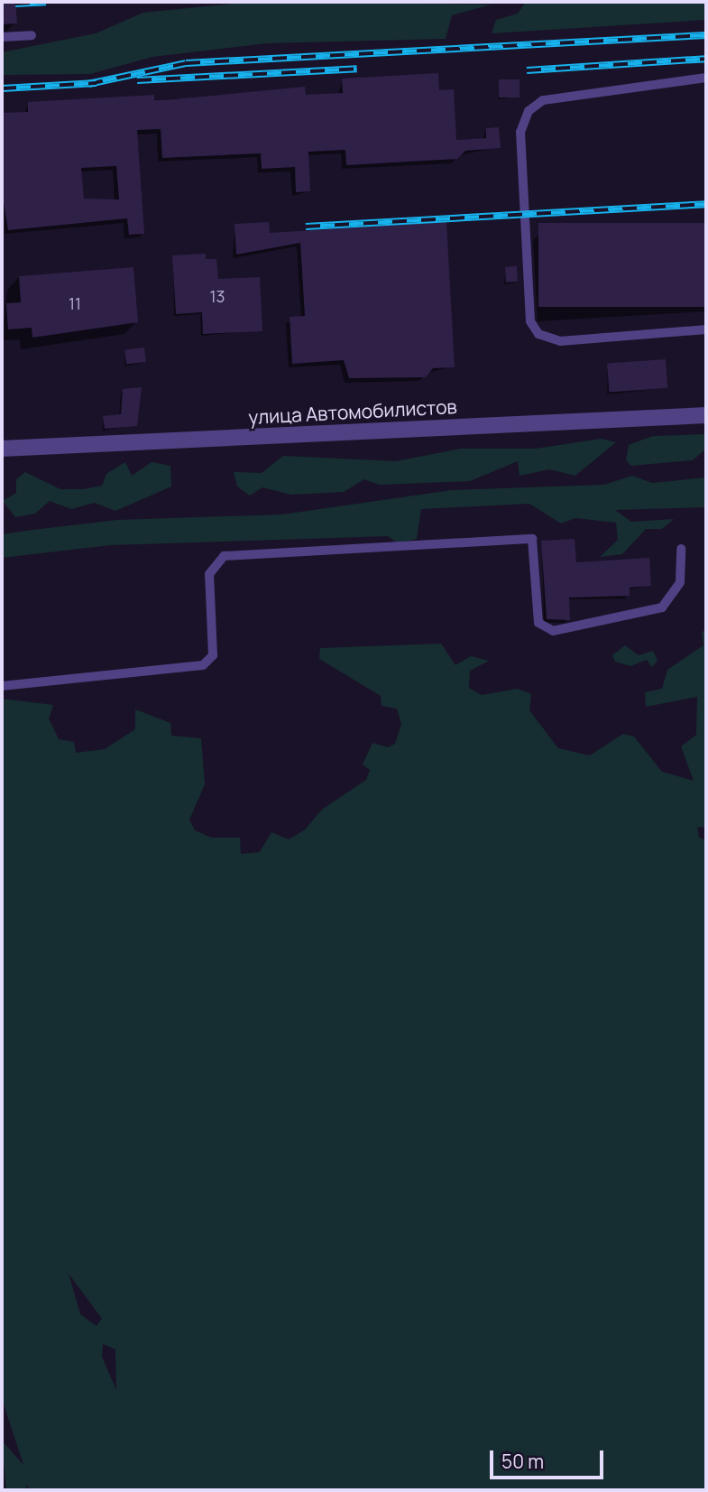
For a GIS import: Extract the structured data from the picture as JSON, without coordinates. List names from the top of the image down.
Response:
{
  "streets": {
    "street": ["улица Автомобилистов"]
  },
  "house_numbers": ["13", "11"],
  "scale_bar": "50 m"
}
